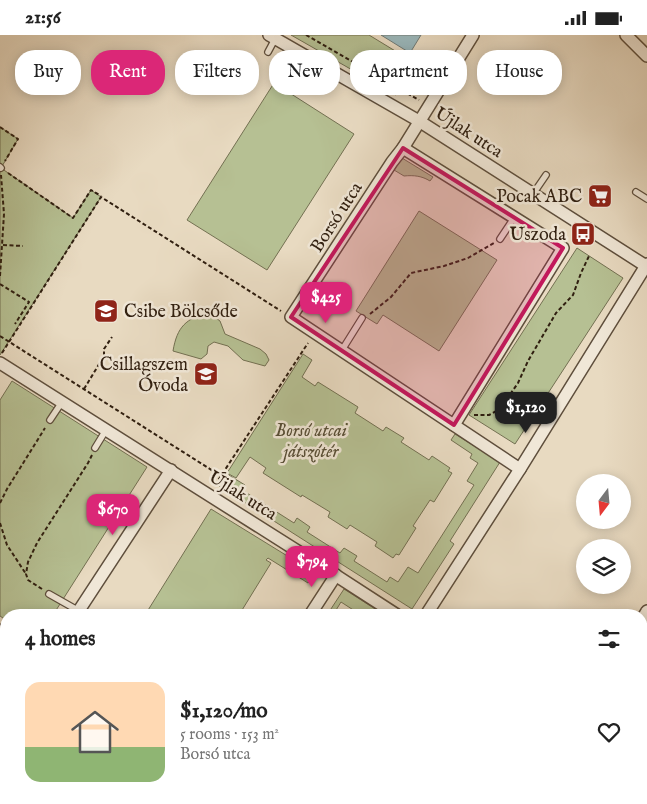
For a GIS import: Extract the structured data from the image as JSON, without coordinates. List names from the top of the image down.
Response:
{
  "streets": {
    "street": ["Újlak utca", "Borsó utca"]
  },
  "crossings": [
    ["Újlak utca", "Borsó utca"]
  ],
  "parks": ["Borsó utcai játszótér"],
  "places": {
    "supermarket": ["Pocak ABC"],
    "bus stop": ["Uszoda"],
    "school or university": ["Csibe Bölcsőde", "Csillagszem Óvoda"]
  },
  "north": "bottom",
  "page": {
    "status": "21:56",
    "chip": [
      "Buy",
      "Rent",
      "Filters",
      "New",
      "Apartment",
      "House"
    ],
    "price": [
      "$425",
      "$1,120",
      "$670",
      "$794"
    ],
    "heading": "4 homes",
    "list": [
      {
        "name": "$1,120/mo",
        "note": "5 rooms · 153 m² · Borsó utca"
      }
    ]
  }
}
